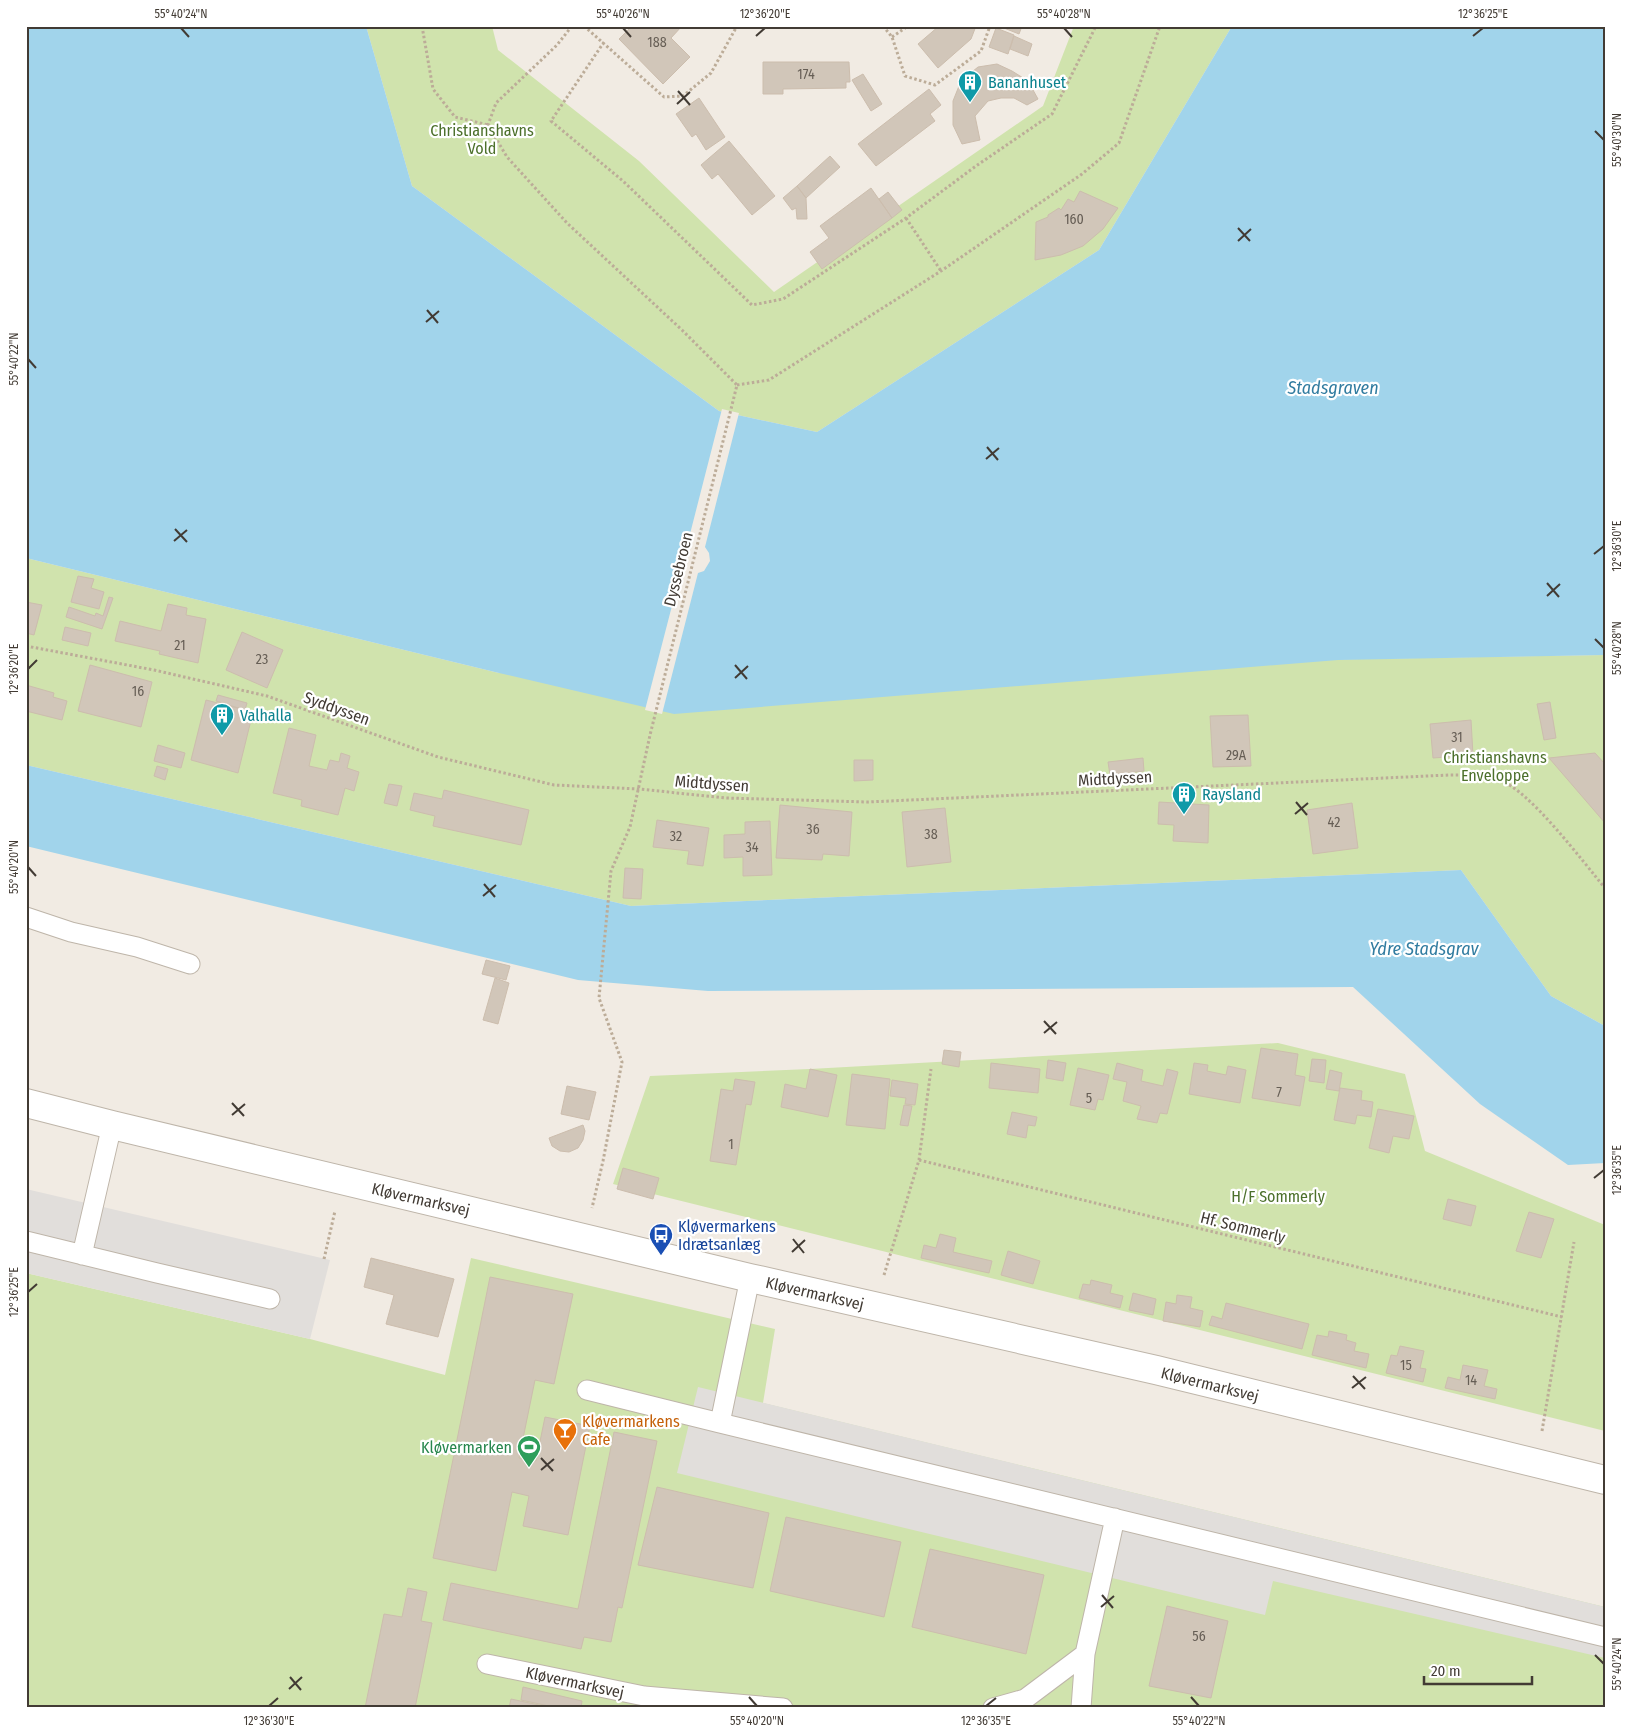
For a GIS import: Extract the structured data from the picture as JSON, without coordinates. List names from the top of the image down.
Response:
{
  "streets": {
    "street": ["Kløvermarksvej"],
    "path": [
      "Dyssebroen",
      "Syddyssen",
      "Midtdyssen",
      "Hf. Sommerly"
    ]
  },
  "crossings": [
    ["Dyssebroen", "Syddyssen"],
    ["Dyssebroen", "Midtdyssen"],
    ["Dyssebroen", "Kløvermarksvej"],
    ["Syddyssen", "Midtdyssen"]
  ],
  "water": ["Stadsgraven", "Ydre Stadsgrav"],
  "parks": ["Christianshavns Vold", "Christianshavns Enveloppe", "H/F Sommerly"],
  "places": {
    "building": ["Bananhuset", "Valhalla", "Raysland"],
    "bus stop": ["Kløvermarkens Idrætsanlæg"],
    "bar": ["Kløvermarkens Cafe"],
    "sports": ["Kløvermarken"]
  },
  "house_numbers": [
    "188",
    "174",
    "160",
    "21",
    "23",
    "16",
    "31",
    "29A",
    "42",
    "36",
    "38",
    "32",
    "34",
    "7",
    "5",
    "1",
    "15",
    "14",
    "56"
  ],
  "scale_bar": "20 m",
  "coordinates": [
    "55°40'24\"N",
    "55°40'26\"N",
    "12°36'20\"E",
    "55°40'28\"N",
    "12°36'25\"E",
    "55°40'30\"N",
    "55°40'22\"N",
    "12°36'30\"E",
    "55°40'20\"N",
    "12°36'35\"E"
  ]
}
